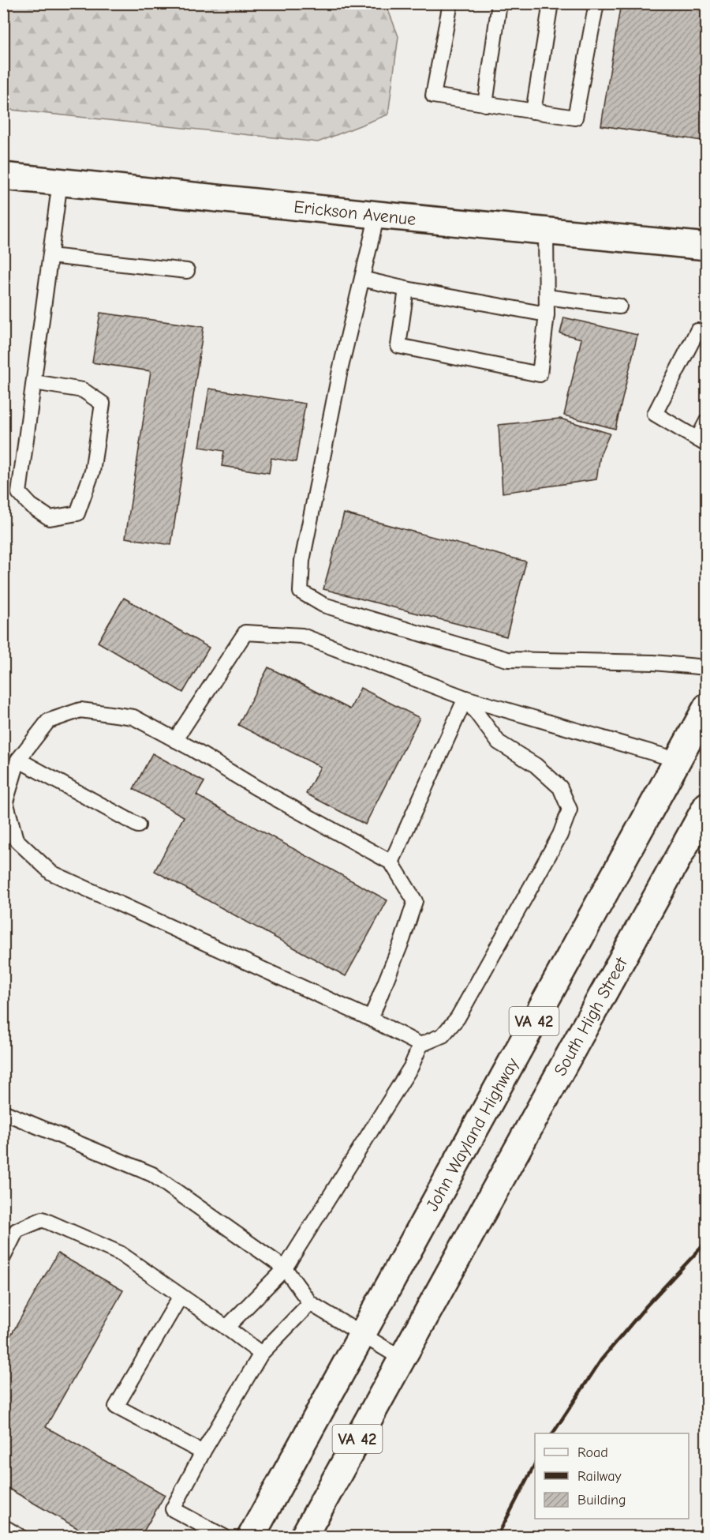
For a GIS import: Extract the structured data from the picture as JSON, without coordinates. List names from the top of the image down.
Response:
{
  "streets": {
    "main road": [
      "Erickson Avenue",
      "South High Street",
      "VA 42",
      "John Wayland Highway"
    ]
  },
  "crossings": [
    ["South High Street", "VA 42"]
  ],
  "legend": ["Road", "Railway", "Building"]
}
